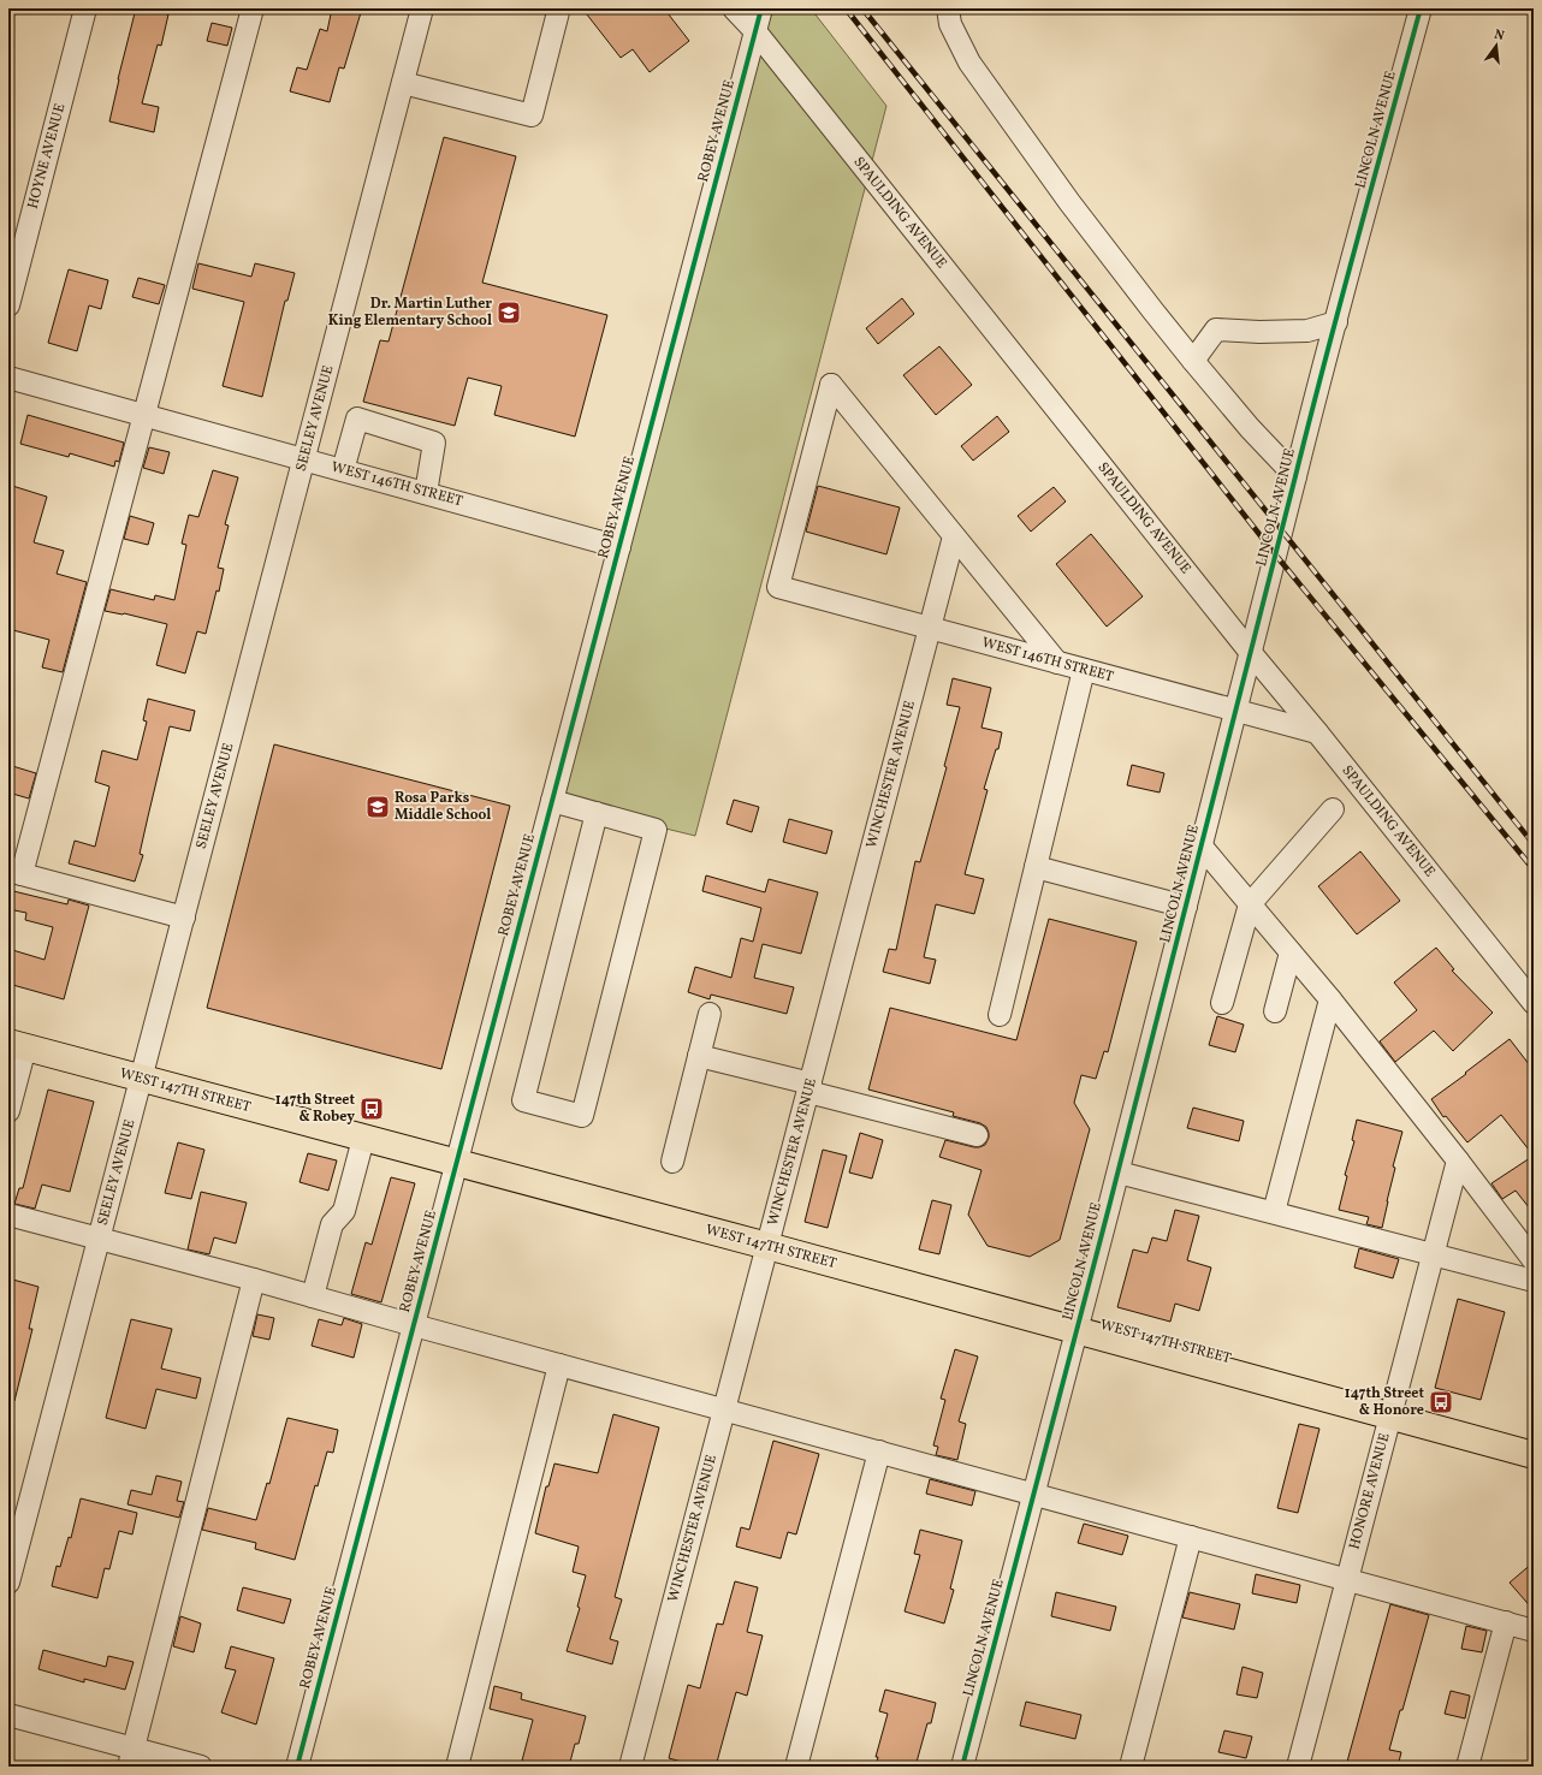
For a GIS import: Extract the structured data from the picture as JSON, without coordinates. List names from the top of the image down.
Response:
{
  "streets": {
    "main road": ["WEST 147TH STREET"],
    "street": [
      "LINCOLN AVENUE",
      "ROBEY AVENUE",
      "HOYNE AVENUE",
      "SPAULDING AVENUE",
      "SEELEY AVENUE",
      "WEST 146TH STREET",
      "WINCHESTER AVENUE",
      "HONORE AVENUE"
    ]
  },
  "crossings": [
    ["LINCOLN AVENUE", "SPAULDING AVENUE"],
    ["LINCOLN AVENUE", "WEST 146TH STREET"],
    ["LINCOLN AVENUE", "WEST 147TH STREET"],
    ["ROBEY AVENUE", "SPAULDING AVENUE"],
    ["ROBEY AVENUE", "WEST 146TH STREET"],
    ["ROBEY AVENUE", "WEST 147TH STREET"],
    ["SPAULDING AVENUE", "WEST 146TH STREET"],
    ["SEELEY AVENUE", "WEST 146TH STREET"],
    ["SEELEY AVENUE", "WEST 147TH STREET"],
    ["WEST 146TH STREET", "WINCHESTER AVENUE"],
    ["WINCHESTER AVENUE", "WEST 147TH STREET"],
    ["WEST 147TH STREET", "HONORE AVENUE"]
  ],
  "places": {
    "school or university": ["Dr. Martin Luther King Elementary School", "Rosa Parks Middle School"],
    "bus stop": ["147th Street & Robey", "147th Street & Honore"]
  },
  "north": "top"
}
